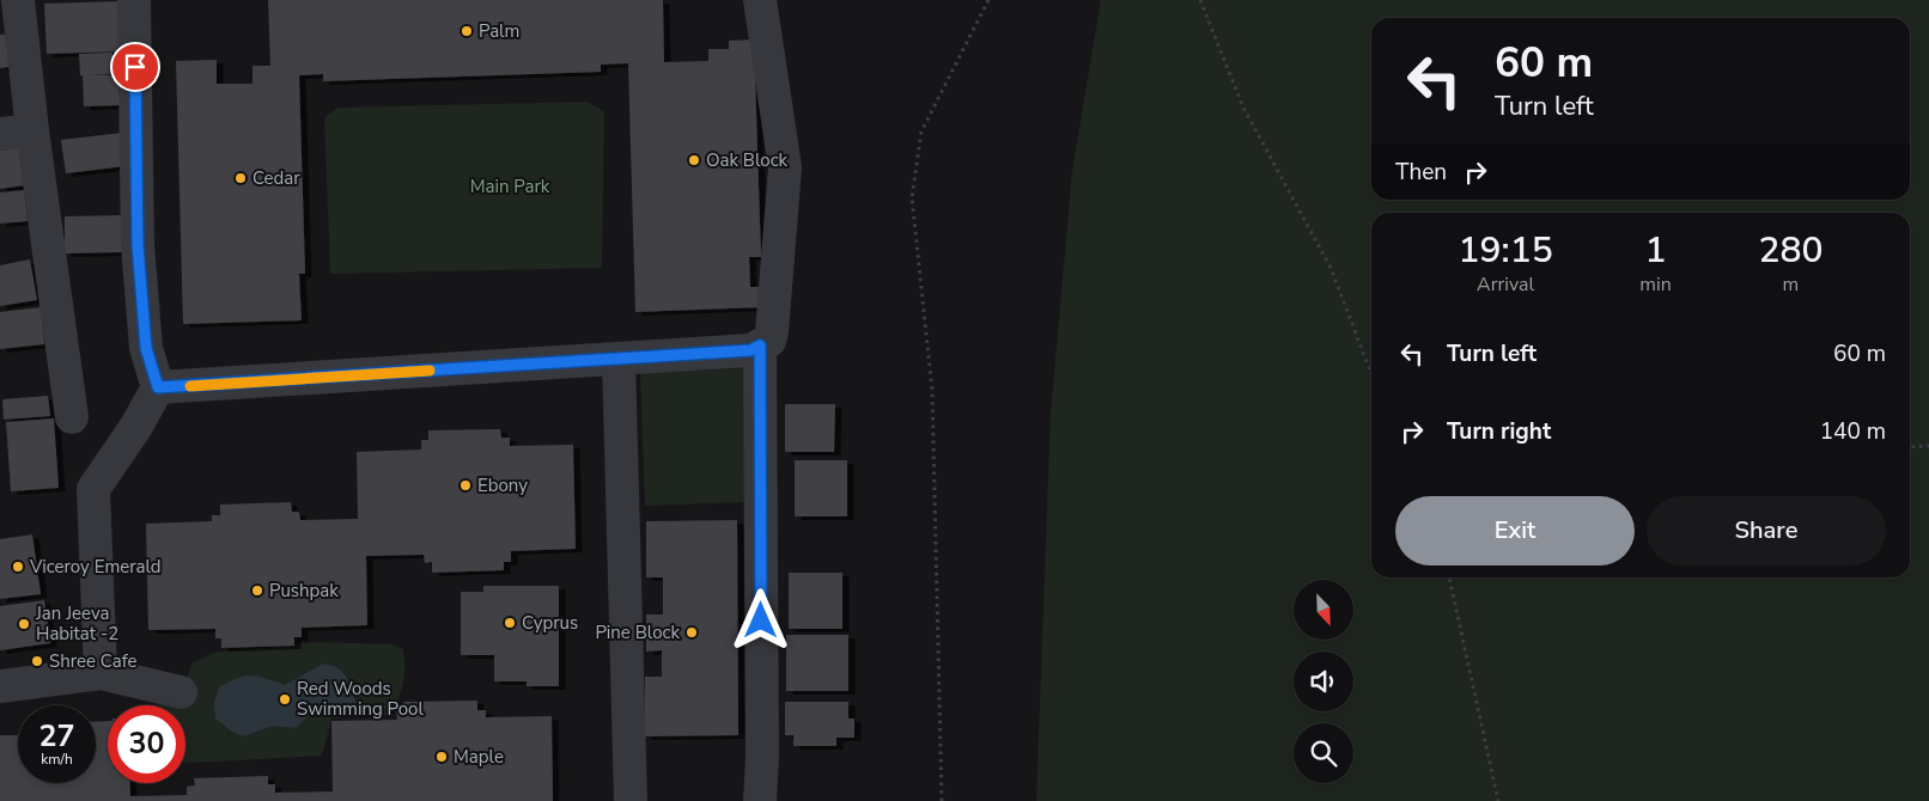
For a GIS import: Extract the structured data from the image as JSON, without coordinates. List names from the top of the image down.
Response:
{
  "parks": ["Main Park"],
  "places": [
    "Palm",
    "Oak Block",
    "Cedar",
    "Ebony",
    "Viceroy Emerald",
    "Pushpak",
    "Cyprus",
    "Jan Jeeva Habitat -2",
    "Pine Block",
    "Shree Cafe",
    "Red Woods Swimming Pool",
    "Maple"
  ],
  "north": "bottom right",
  "page": {
    "turn": ["60 m", "Turn left"],
    "then": "Then",
    "eta": [
      "19:15",
      "Arrival",
      "1",
      "min",
      "280",
      "m"
    ],
    "list": [
      {
        "name": "Turn left",
        "value": "60 m"
      },
      {
        "name": "Turn right",
        "value": "140 m"
      }
    ],
    "buttons": ["Exit", "Share"],
    "speed": "27 km/h",
    "limit": "30"
  }
}
